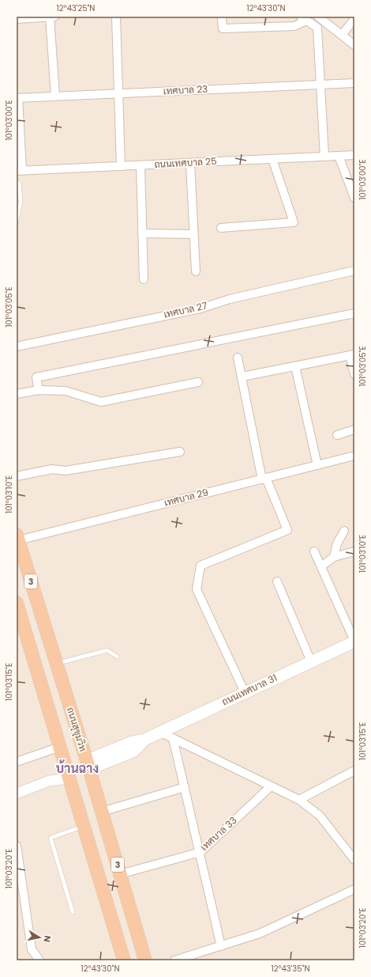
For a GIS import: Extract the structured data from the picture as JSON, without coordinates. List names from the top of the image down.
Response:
{
  "streets": {
    "highway": ["3", "ถนนสุขุมวิท"],
    "main road": ["ถนนเทศบาล 31"],
    "street": [
      "เทศบาล 23",
      "ถนนเทศบาล 25",
      "เทศบาล 27",
      "เทศบาล 29",
      "เทศบาล 33"
    ]
  },
  "crossings": [
    ["เทศบาล 29", "ถนนสุขุมวิท"],
    ["ถนนเทศบาล 31", "ถนนสุขุมวิท"],
    ["ถนนสุขุมวิท", "เทศบาล 33"]
  ],
  "districts": ["บ้านฉาง"],
  "north": "right",
  "coordinates": [
    "12°43'25\"N",
    "12°43'30\"N",
    "101°03'00\"E",
    "101°03'05\"E",
    "101°03'10\"E",
    "101°03'15\"E",
    "101°03'20\"E",
    "12°43'35\"N"
  ]
}
